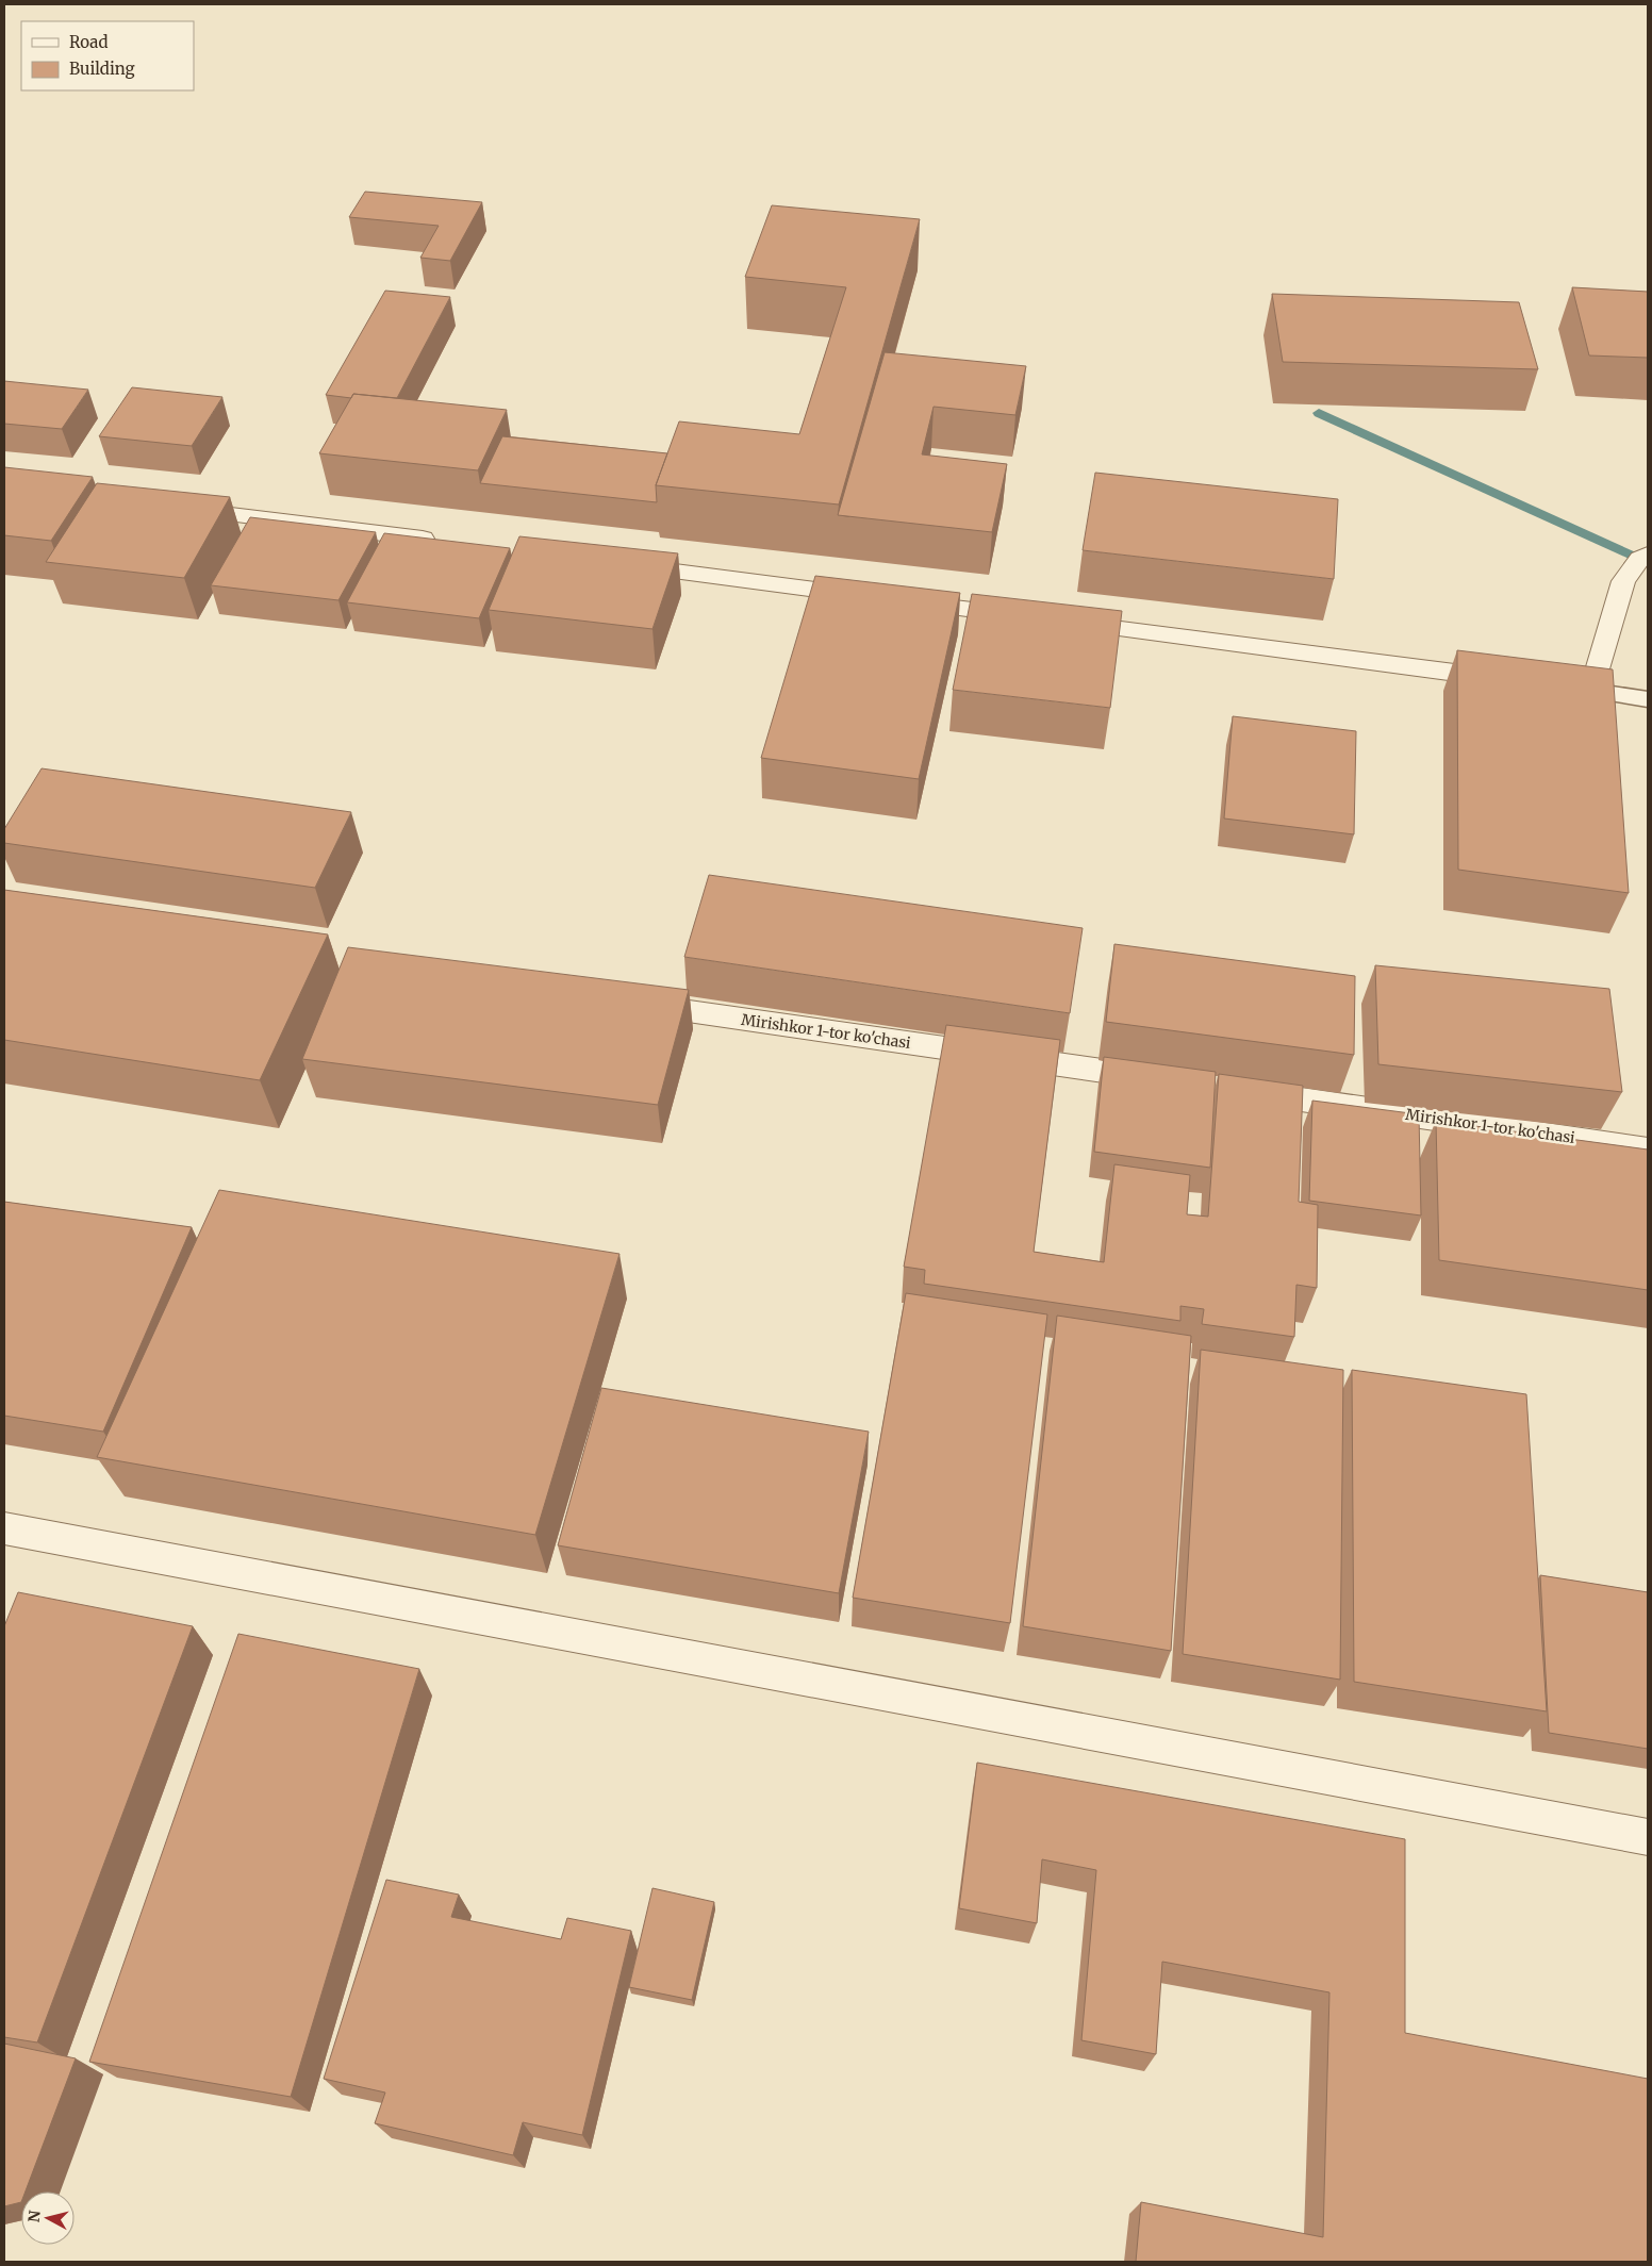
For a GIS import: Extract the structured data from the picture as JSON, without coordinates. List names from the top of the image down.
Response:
{
  "streets": {
    "street": ["Mirishkor 1-tor ko'chasi"]
  },
  "legend": ["Road", "Building"],
  "north": "left"
}
